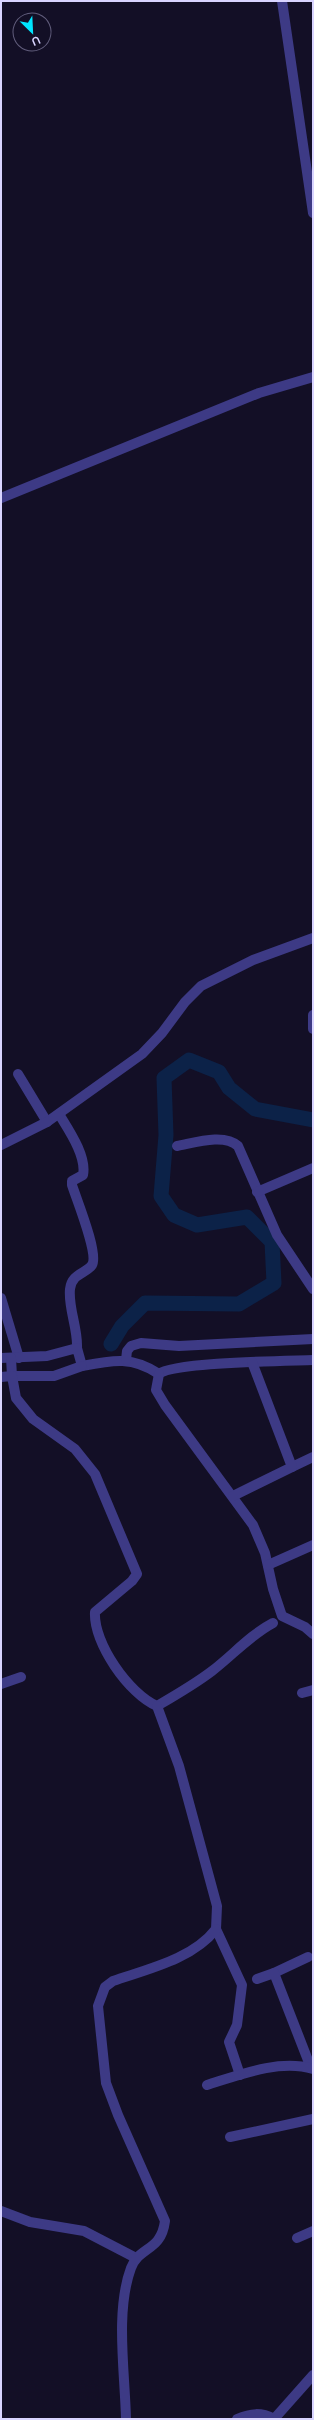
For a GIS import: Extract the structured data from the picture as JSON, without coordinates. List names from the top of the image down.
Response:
{
  "north": "bottom right"
}
